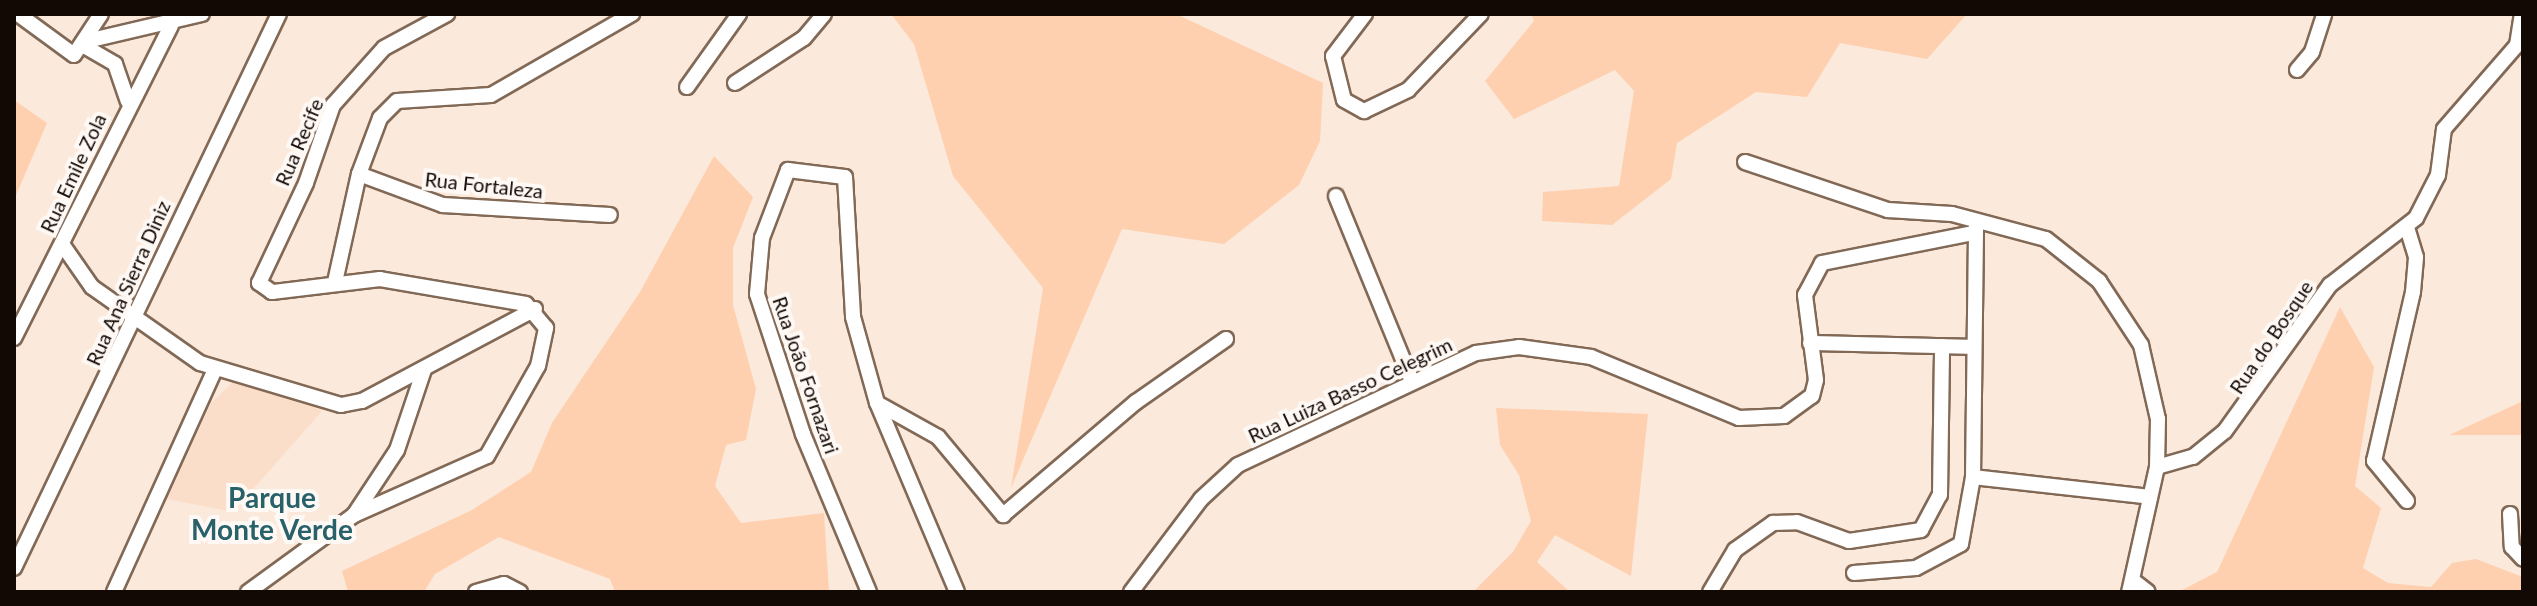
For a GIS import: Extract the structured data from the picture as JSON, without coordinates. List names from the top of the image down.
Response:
{
  "streets": {
    "street": [
      "Rua Recife",
      "Rua Emile Zola",
      "Rua Fortaleza",
      "Rua Ana Sierra Diniz",
      "Rua do Bosque",
      "Rua João Fornazari",
      "Rua Luiza Basso Celegrim"
    ]
  },
  "districts": ["Parque Monte Verde"]
}
